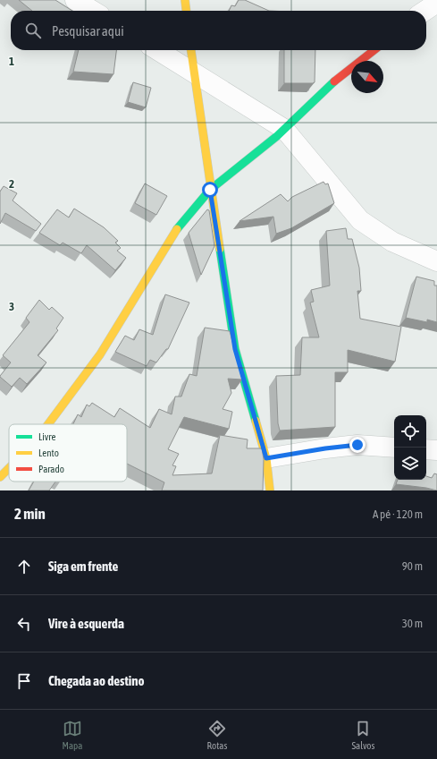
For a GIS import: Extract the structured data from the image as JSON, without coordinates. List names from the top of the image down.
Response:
{
  "legend": ["Livre", "Lento", "Parado"],
  "north": "bottom right",
  "page": {
    "search": "Pesquisar aqui",
    "heading": ["2 min", "A pé · 120 m"],
    "list": [
      ["Siga em frente", "90 m"],
      ["Vire à esquerda", "30 m"],
      "Chegada ao destino"
    ],
    "nav": ["Mapa", "Rotas", "Salvos"]
  },
  "grid": {
    "rows": ["1", "2", "3"]
  }
}
